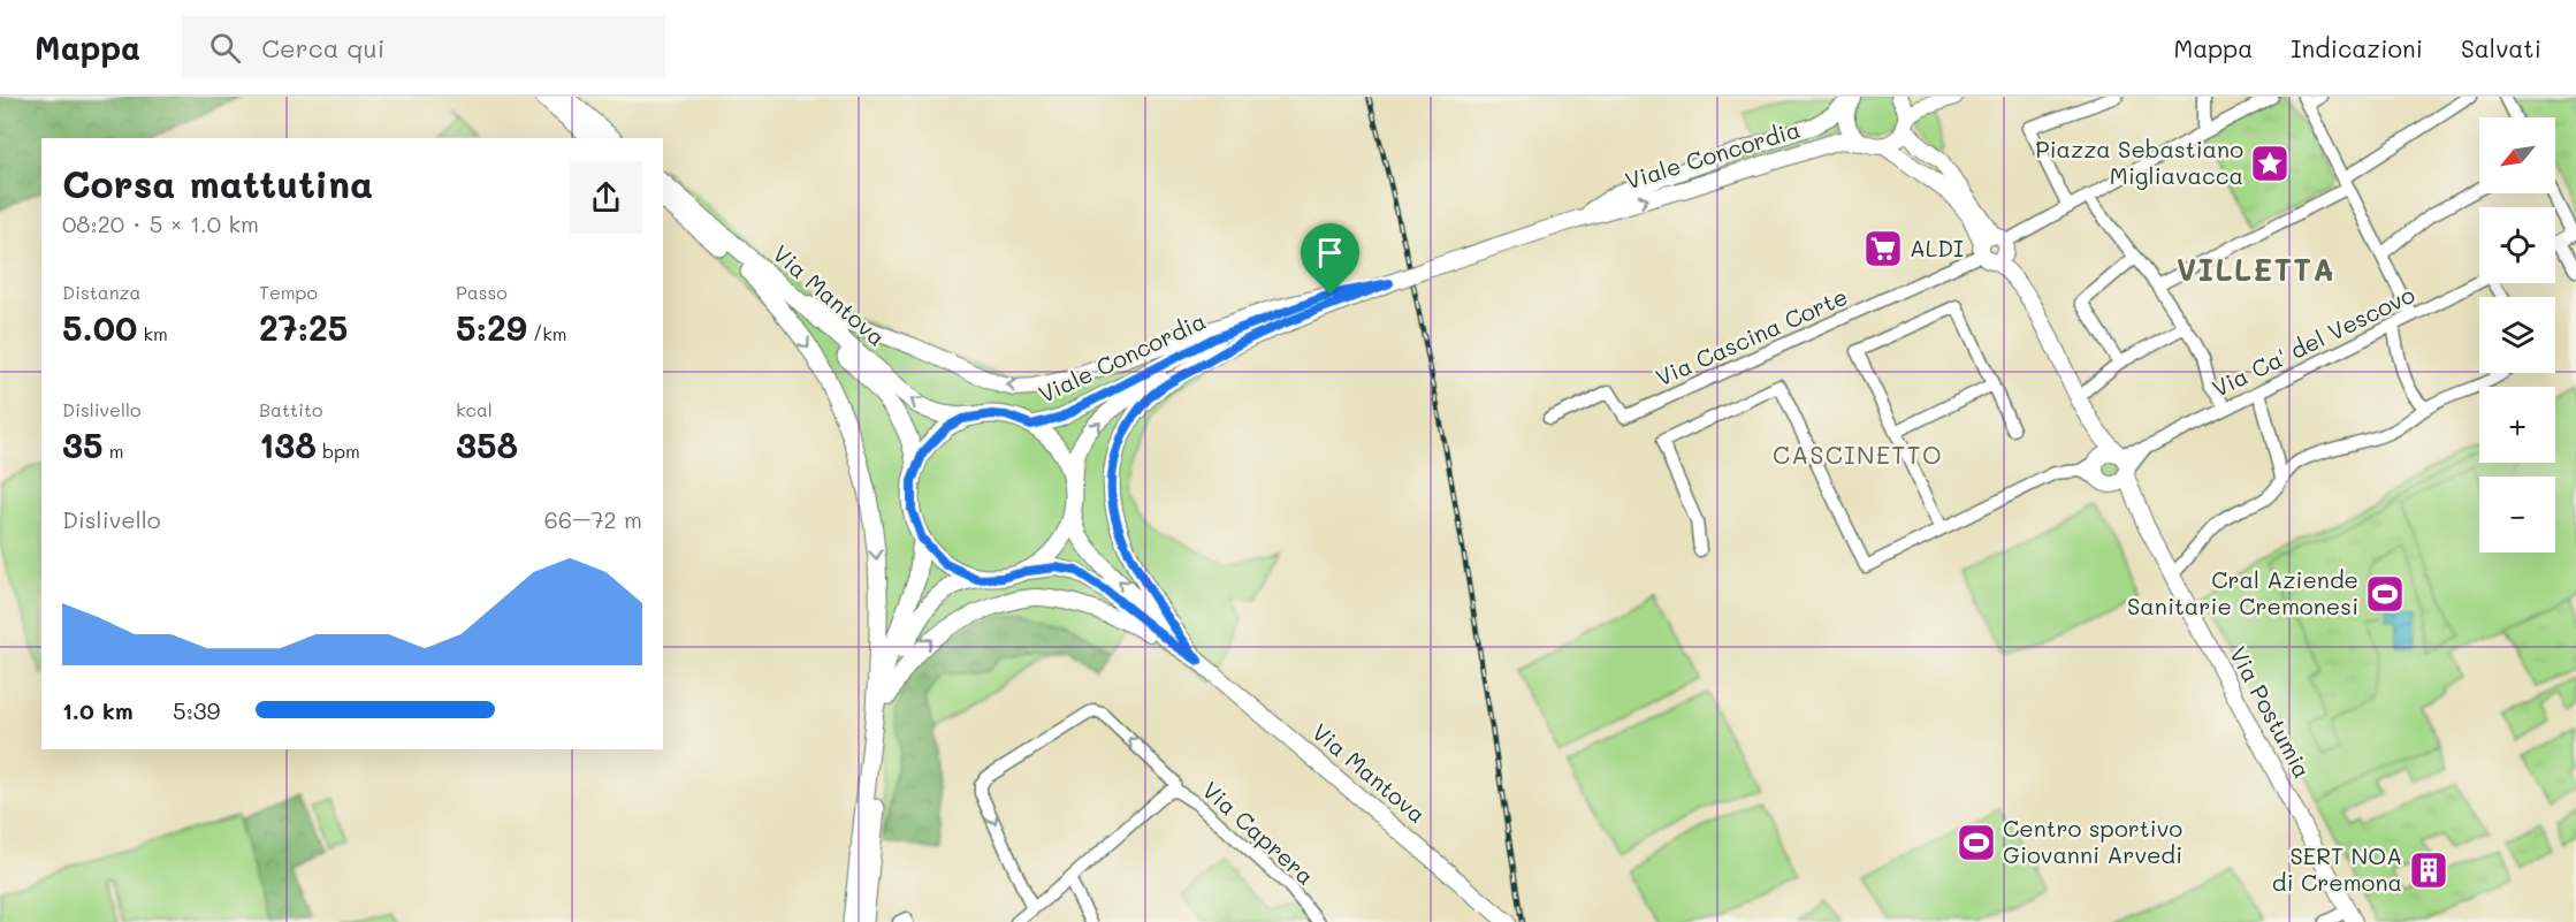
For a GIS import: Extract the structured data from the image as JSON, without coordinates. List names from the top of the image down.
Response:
{
  "streets": {
    "main road": ["Viale Concordia", "Via Mantova", "Via Postumia"],
    "street": ["Via Cascina Corte", "Via Ca' del Vescovo", "Via Caprera"]
  },
  "crossings": [
    ["Viale Concordia", "Via Mantova"],
    ["Viale Concordia", "Via Postumia"],
    ["Via Cascina Corte", "Via Postumia"],
    ["Via Ca' del Vescovo", "Via Postumia"]
  ],
  "districts": ["VILLETTA", "CASCINETTO"],
  "places": {
    "place": ["Piazza Sebastiano Migliavacca"],
    "supermarket": ["ALDI"],
    "sports": ["Cral Aziende Sanitarie Cremonesi", "Centro sportivo Giovanni Arvedi"],
    "building": ["SERT NOA di Cremona"]
  },
  "north": "bottom left",
  "page": {
    "header": "Mappa",
    "search": "Cerca qui",
    "nav": ["Mappa", "Indicazioni", "Salvati"],
    "map_buttons": ["+", "−"],
    "heading": ["Corsa mattutina", "08:20 · 5 × 1.0 km"],
    "stats": [
      ["Distanza", "5.00 km"],
      ["Tempo", "27:25"],
      ["Passo", "5:29 /km"],
      ["Dislivello", "35 m"],
      ["Battito", "138 bpm"],
      ["kcal", "358"]
    ],
    "chart": ["Dislivello", "66–72 m"],
    "list": [
      {
        "name": "1.0 km",
        "note": "5:39"
      }
    ]
  }
}
